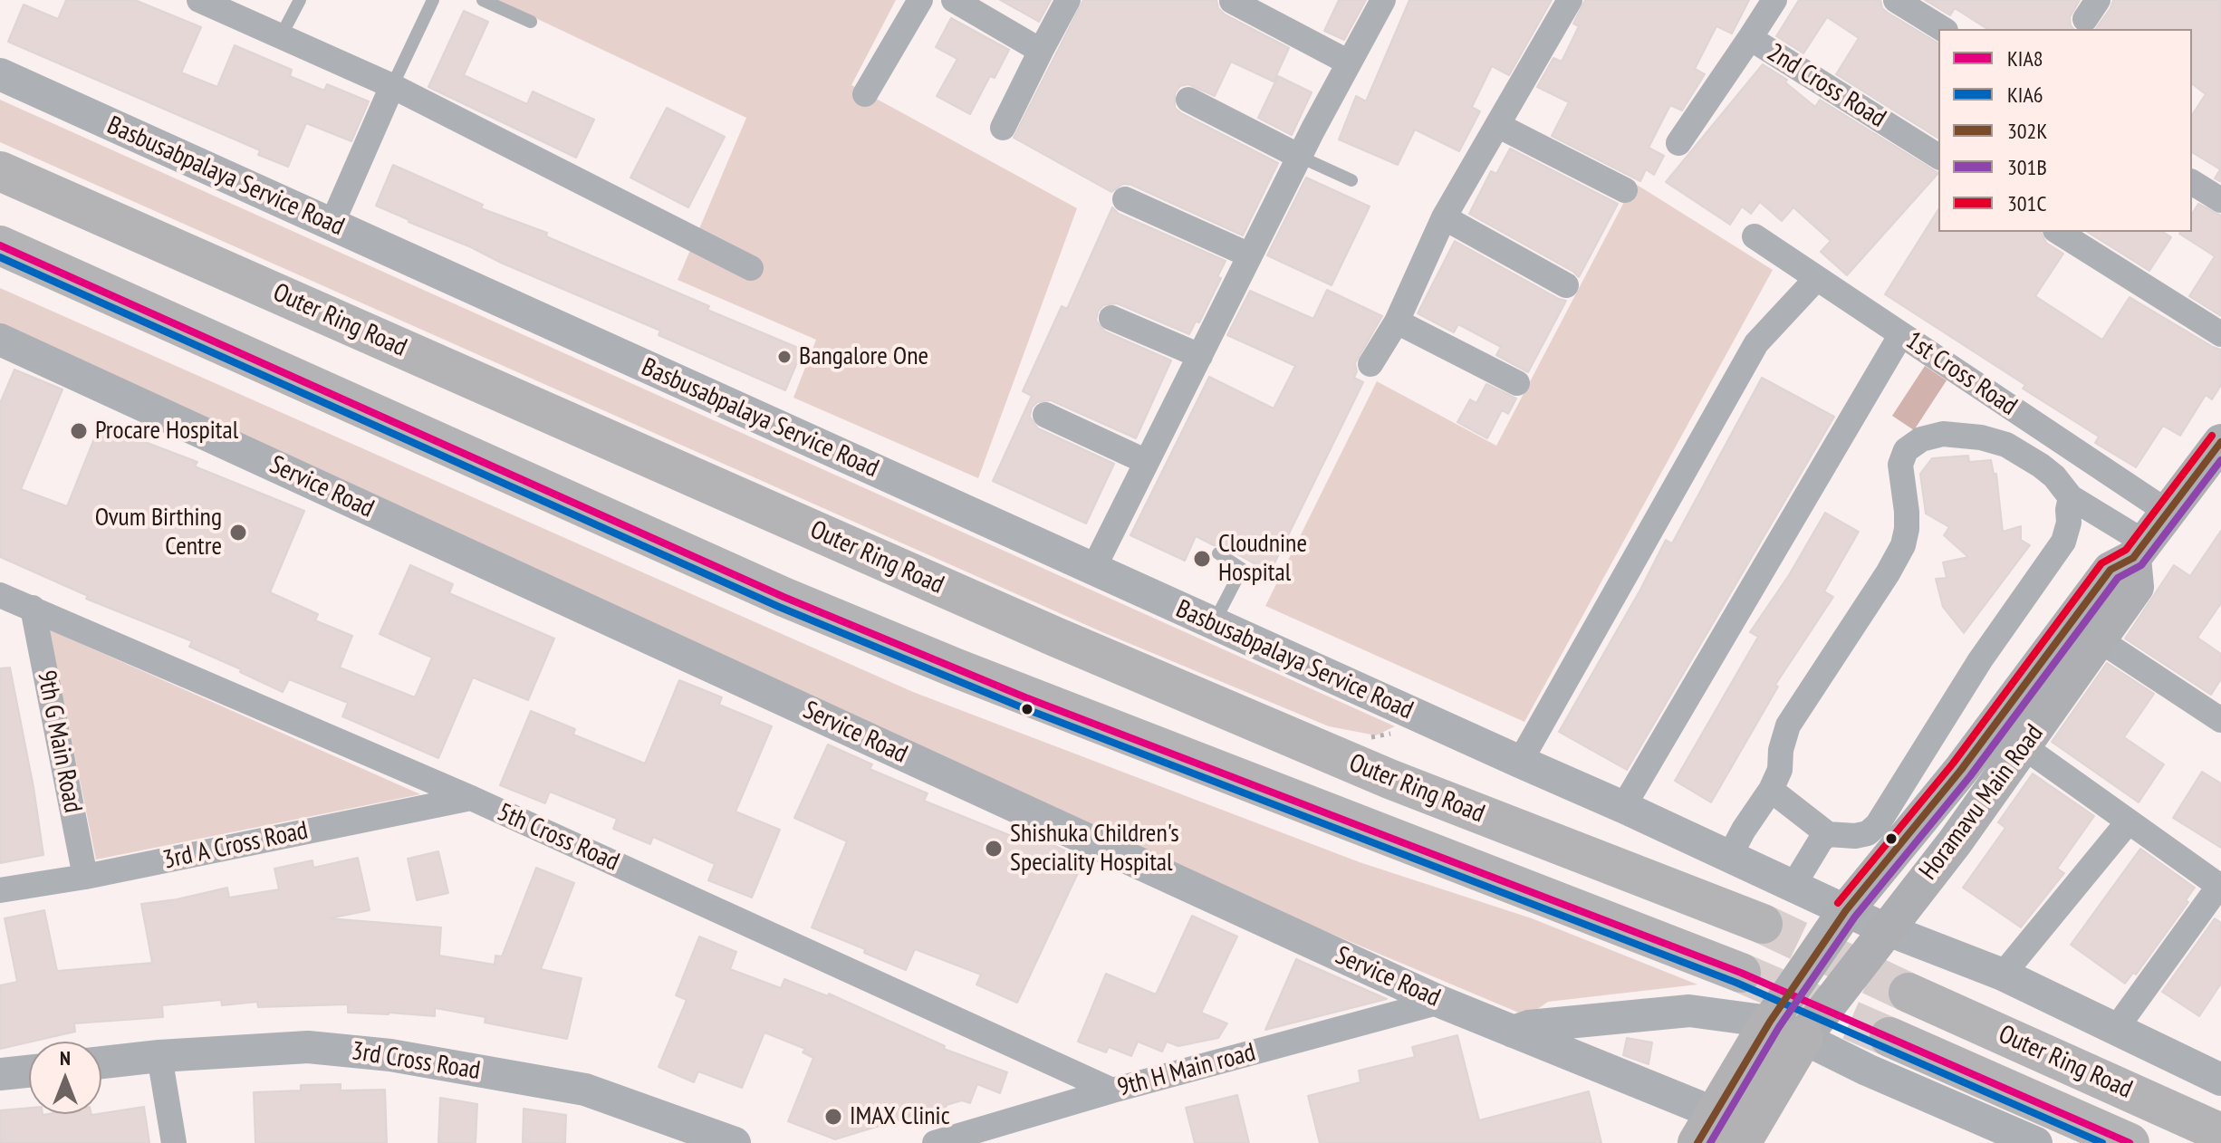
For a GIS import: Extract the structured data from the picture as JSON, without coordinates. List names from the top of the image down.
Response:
{
  "streets": {
    "highway": ["Outer Ring Road"],
    "main road": ["Horamavu Main Road"],
    "street": [
      "2nd Cross Road",
      "Basbusabpalaya Service Road",
      "1st Cross Road",
      "Service Road",
      "9th G Main Road",
      "5th Cross Road",
      "3rd A Cross Road",
      "3rd Cross Road",
      "9th H Main road"
    ]
  },
  "crossings": [
    ["Basbusabpalaya Service Road", "Horamavu Main Road"],
    ["1st Cross Road", "Horamavu Main Road"],
    ["Service Road", "9th H Main road"],
    ["9th G Main Road", "5th Cross Road"],
    ["9th G Main Road", "3rd A Cross Road"],
    ["5th Cross Road", "3rd A Cross Road"],
    ["5th Cross Road", "9th H Main road"]
  ],
  "places": [
    "Bangalore One",
    "Procare Hospital",
    "Ovum Birthing Centre",
    "Cloudnine Hospital",
    "Shishuka Children's Speciality Hospital",
    "IMAX Clinic"
  ],
  "lines": [
    "transit line KIA8",
    "transit line KIA6",
    "transit line 301C",
    "transit line 302K",
    "transit line 301B"
  ],
  "legend": [
    "KIA8",
    "KIA6",
    "302K",
    "301B",
    "301C"
  ],
  "north": "top"
}
